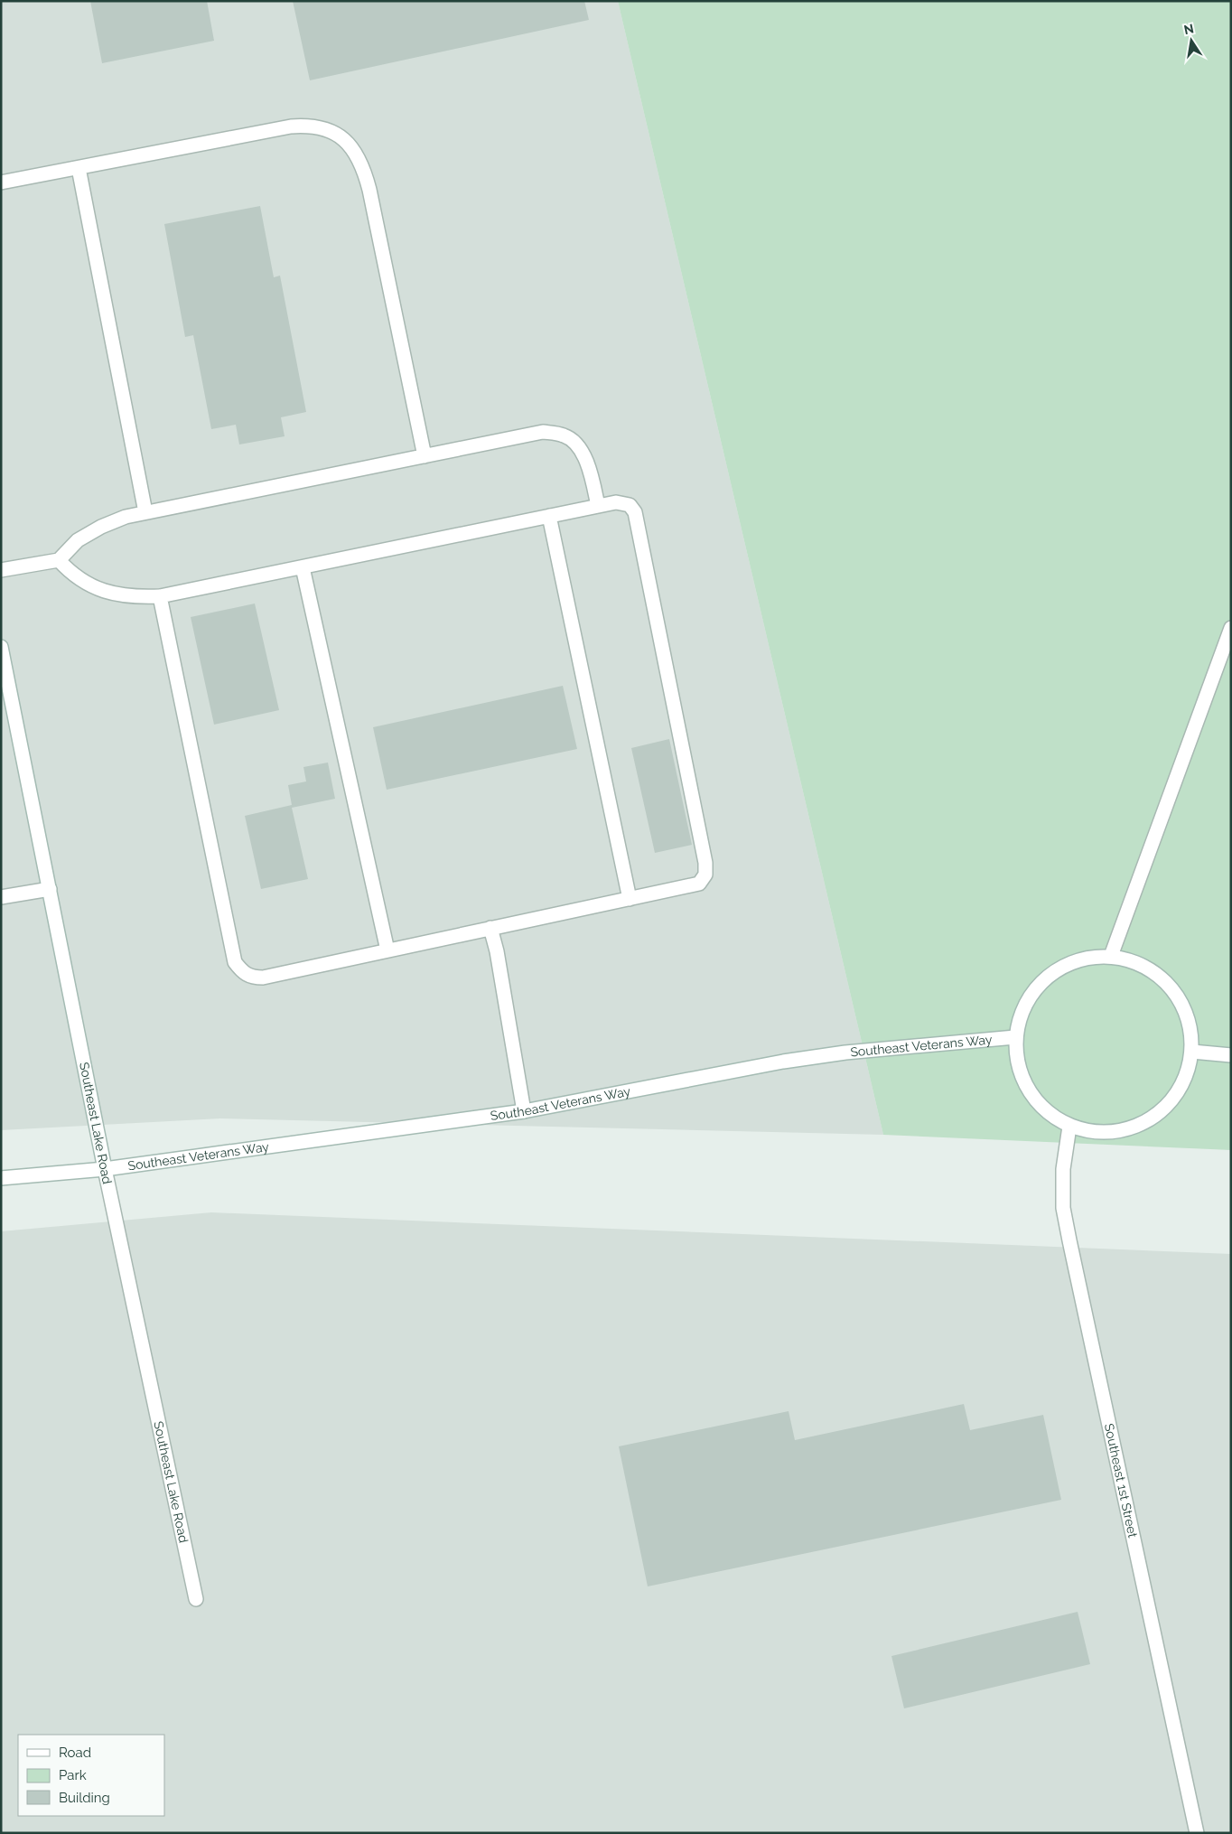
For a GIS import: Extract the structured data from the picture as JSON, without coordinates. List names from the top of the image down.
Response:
{
  "streets": {
    "street": ["Southeast Veterans Way", "Southeast Lake Road", "Southeast 1st Street"]
  },
  "crossings": [
    ["Southeast Veterans Way", "Southeast Lake Road"]
  ],
  "legend": ["Road", "Park", "Building"],
  "north": "top"
}
